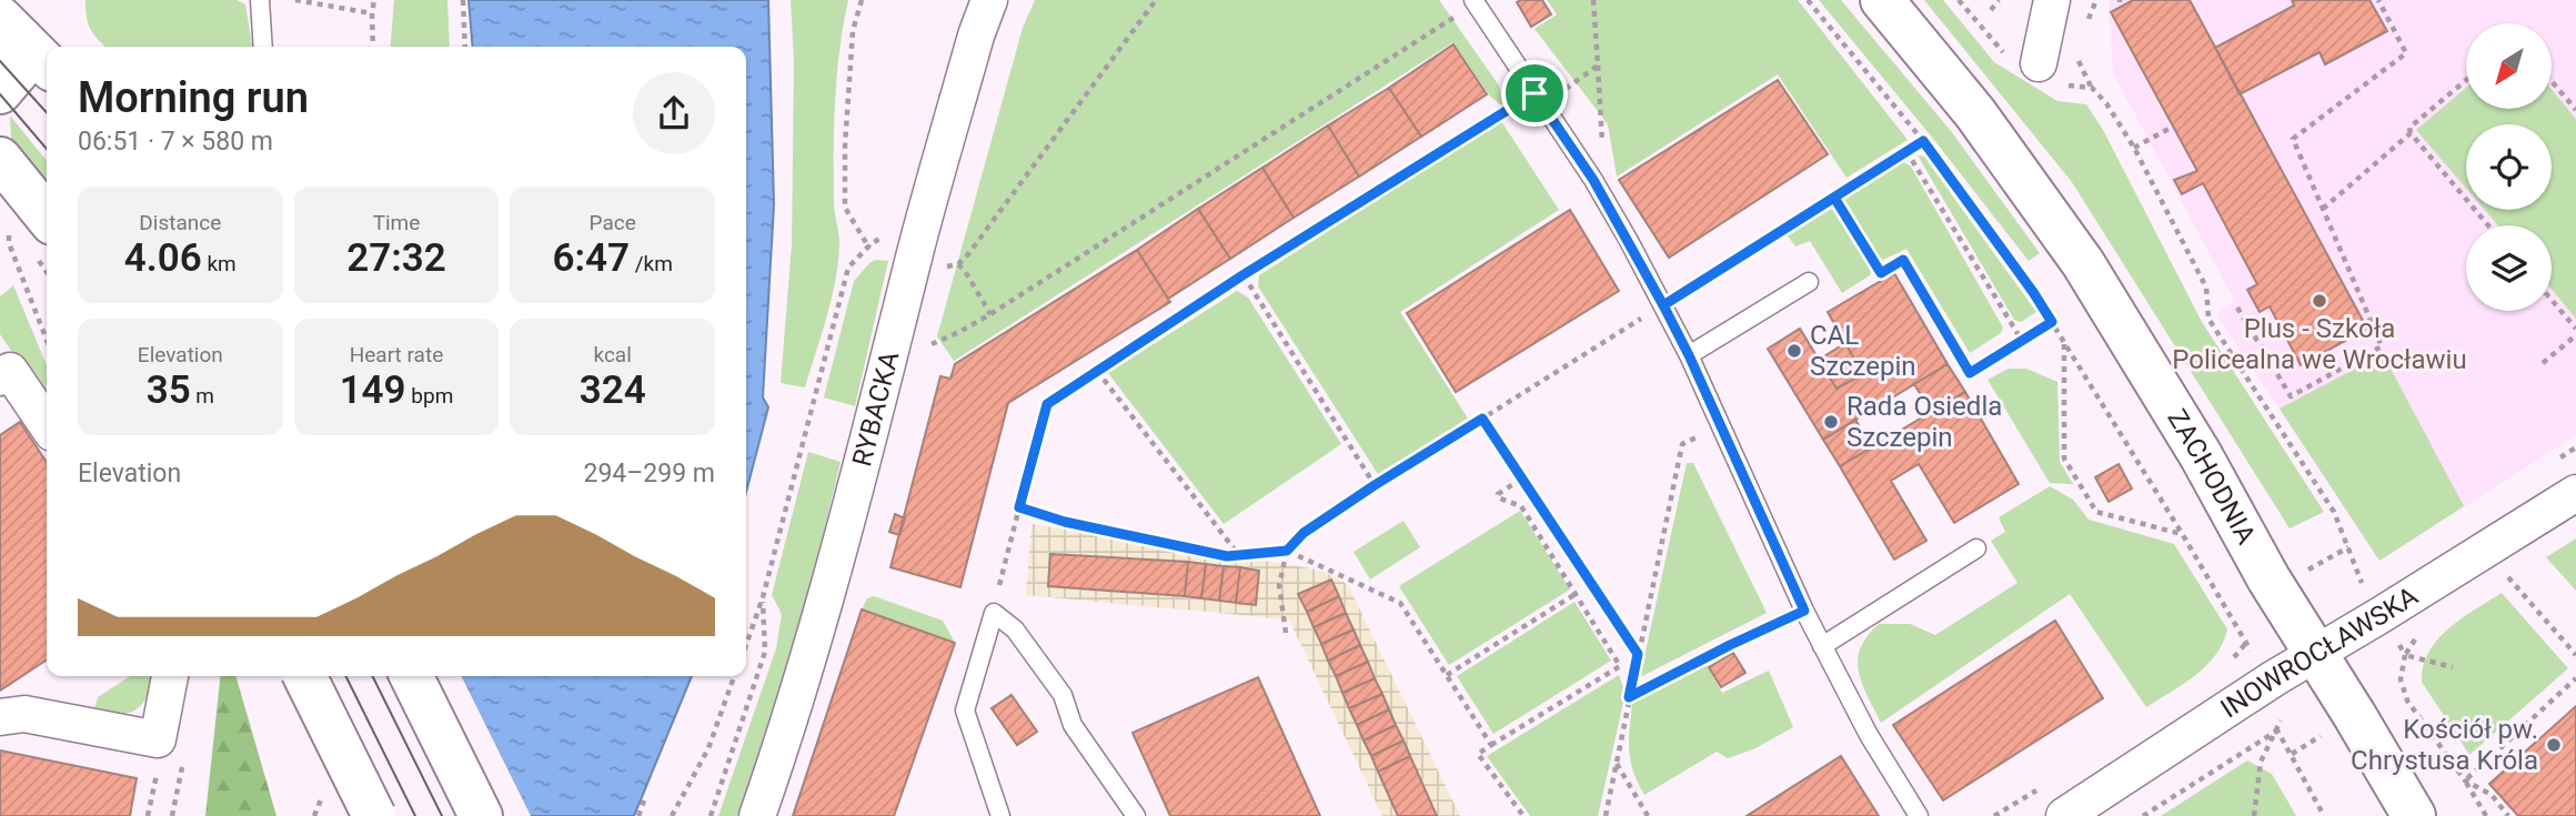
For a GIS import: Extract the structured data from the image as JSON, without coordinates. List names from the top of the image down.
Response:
{
  "streets": {
    "street": ["RYBACKA", "ZACHODNIA", "INOWROCŁAWSKA"]
  },
  "crossings": [
    ["ZACHODNIA", "INOWROCŁAWSKA"]
  ],
  "places": [
    "Plus - Szkoła Policealna we Wrocławiu",
    "CAL Szczepin",
    "Rada Osiedla Szczepin",
    "Kościół pw. Chrystusa Króla"
  ],
  "north": "bottom left",
  "page": {
    "heading": ["Morning run", "06:51 · 7 × 580 m"],
    "stats": [
      ["Distance", "4.06 km"],
      ["Time", "27:32"],
      ["Pace", "6:47 /km"],
      ["Elevation", "35 m"],
      ["Heart rate", "149 bpm"],
      ["kcal", "324"]
    ],
    "chart": ["Elevation", "294–299 m"]
  }
}
